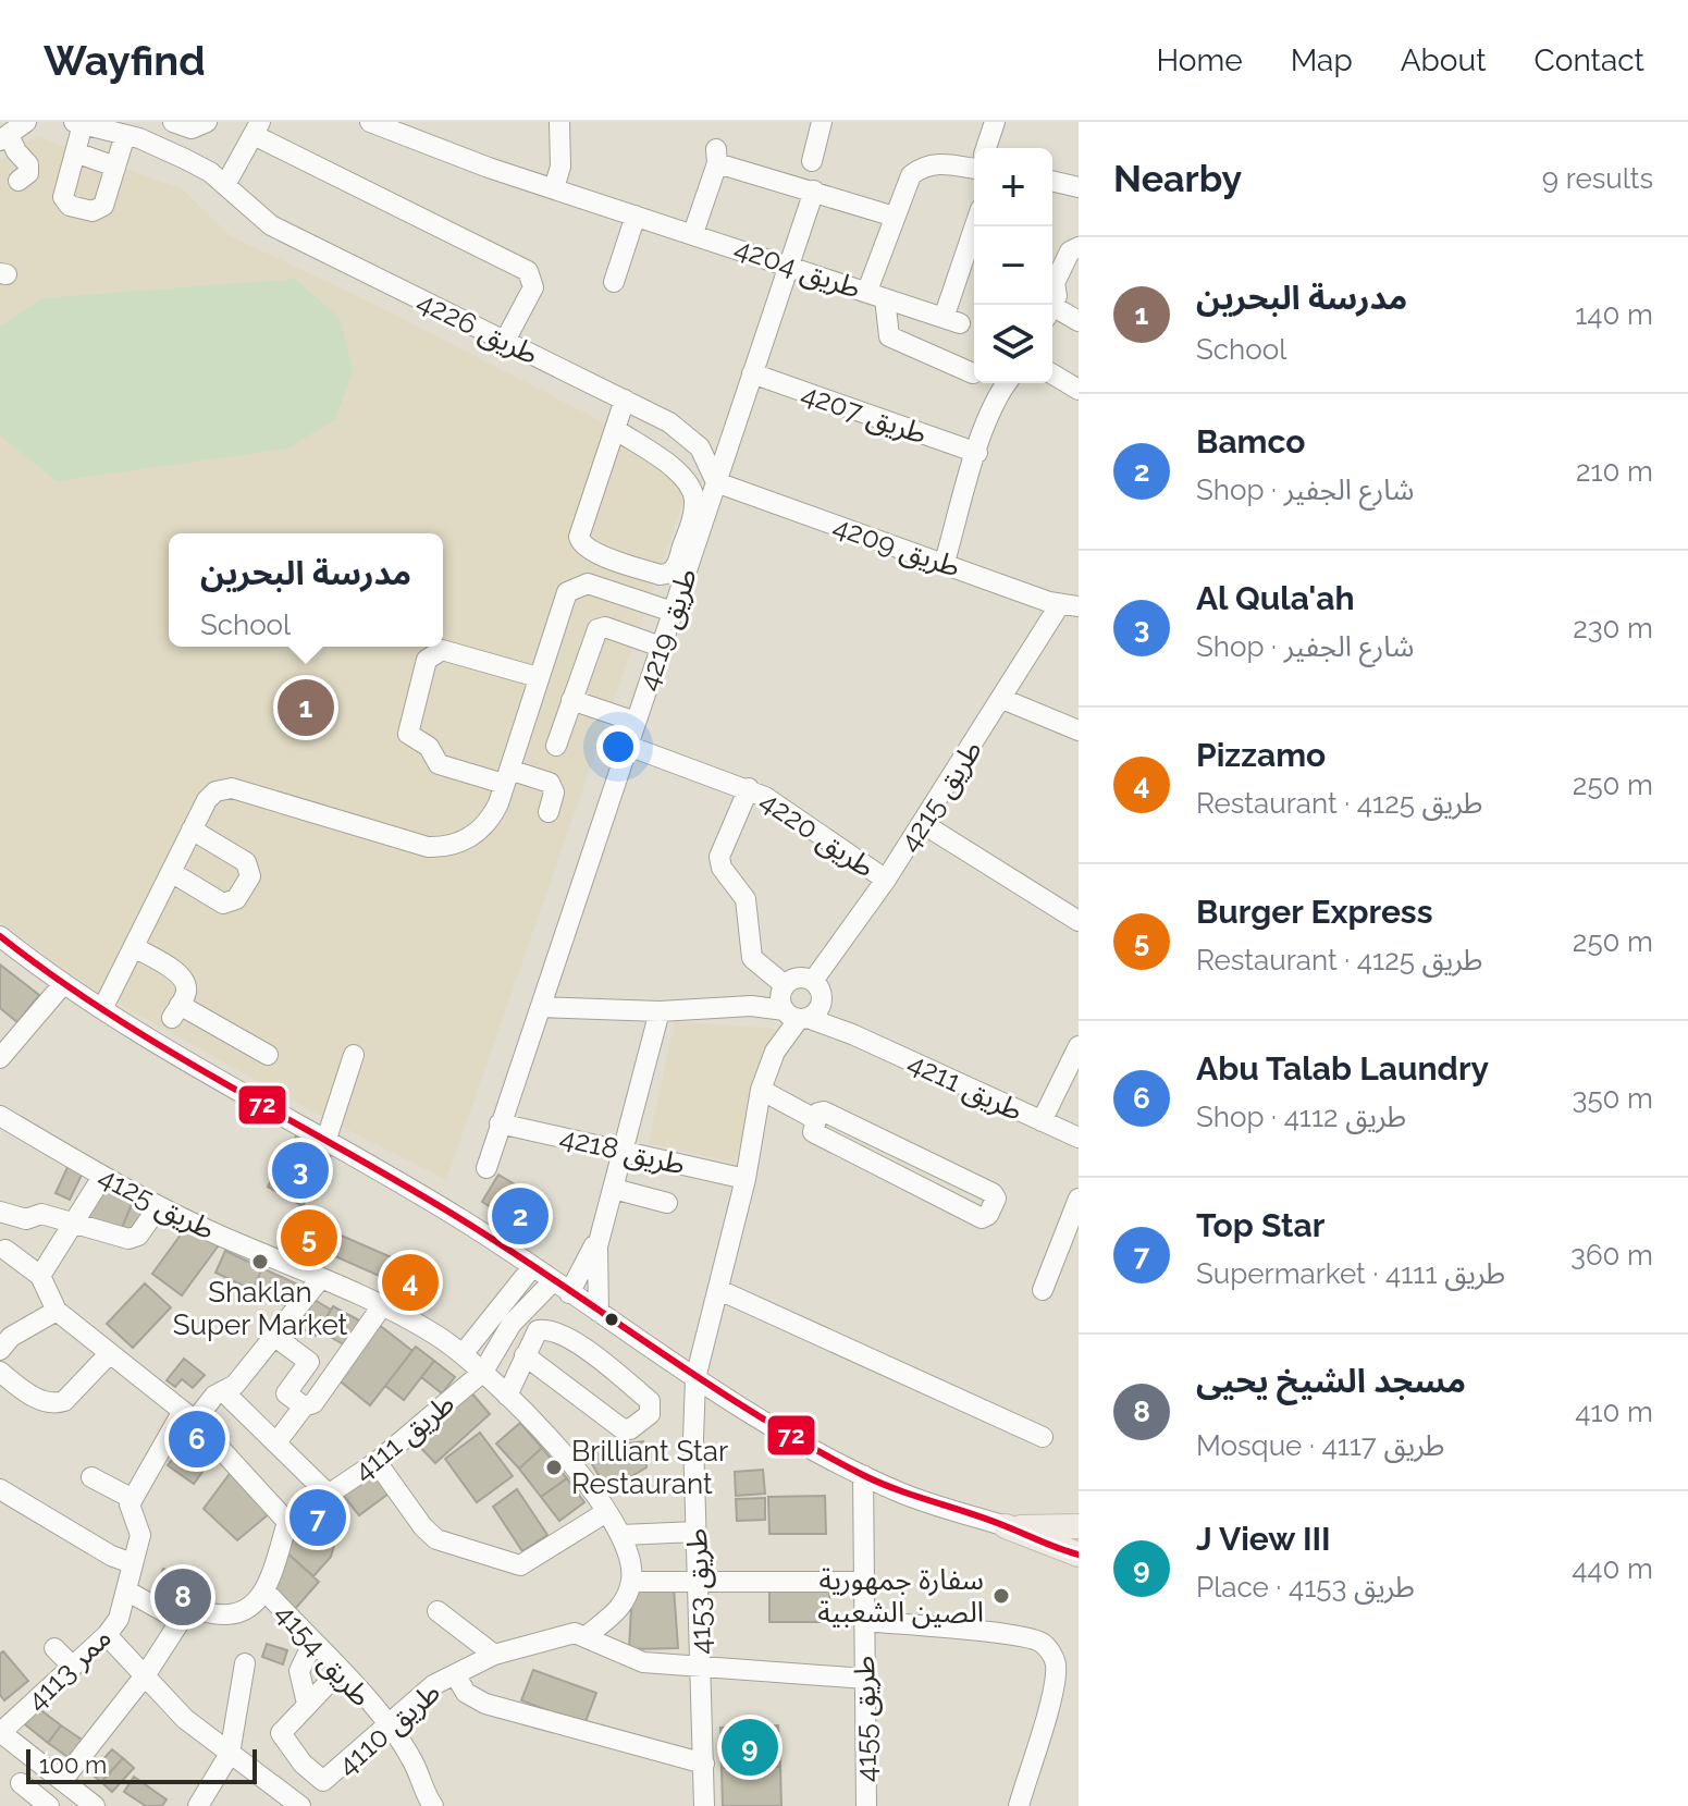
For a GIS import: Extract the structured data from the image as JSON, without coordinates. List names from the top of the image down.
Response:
{
  "streets": {
    "street": [
      "طريق 4204",
      "طريق 4226",
      "طريق 4207",
      "طريق 4209",
      "طريق 4219",
      "طريق 4215",
      "طريق 4220",
      "طريق 4211",
      "طريق 4218",
      "طريق 4125",
      "طريق 4111",
      "طريق 4153",
      "طريق 4154",
      "ممر 4113",
      "طريق 4155",
      "طريق 4110"
    ]
  },
  "crossings": [
    ["طريق 4204", "طريق 4219"],
    ["طريق 4226", "طريق 4209"],
    ["طريق 4226", "طريق 4219"],
    ["طريق 4207", "طريق 4219"],
    ["طريق 4209", "طريق 4219"],
    ["طريق 4209", "طريق 4215"],
    ["طريق 4219", "طريق 4220"],
    ["طريق 4219", "طريق 4218"],
    ["طريق 4215", "طريق 4220"],
    ["طريق 4215", "طريق 4211"],
    ["طريق 4220", "طريق 4211"],
    ["طريق 4125", "طريق 4111"],
    ["طريق 4154", "طريق 4110"]
  ],
  "places": ["Shaklan Super Market", "Brilliant Star Restaurant", "سفارة جمهورية الصين الشعبية"],
  "lines": ["transit line 72"],
  "scale_bar": "100 m",
  "page": {
    "header": "Wayfind",
    "nav": [
      "Home",
      "Map",
      "About",
      "Contact"
    ],
    "heading": ["Nearby", "9 results"],
    "map_buttons": ["+", "−"],
    "list": [
      {
        "mark": "1",
        "name": "مدرسة البحرين",
        "note": "School",
        "value": "140 m"
      },
      {
        "mark": "2",
        "name": "Bamco",
        "note": "Shop · شارع الجفير",
        "value": "210 m"
      },
      {
        "mark": "3",
        "name": "Al Qula'ah",
        "note": "Shop · شارع الجفير",
        "value": "230 m"
      },
      {
        "mark": "4",
        "name": "Pizzamo",
        "note": "Restaurant · طريق 4125",
        "value": "250 m"
      },
      {
        "mark": "5",
        "name": "Burger Express",
        "note": "Restaurant · طريق 4125",
        "value": "250 m"
      },
      {
        "mark": "6",
        "name": "Abu Talab Laundry",
        "note": "Shop · طريق 4112",
        "value": "350 m"
      },
      {
        "mark": "7",
        "name": "Top Star",
        "note": "Supermarket · طريق 4111",
        "value": "360 m"
      },
      {
        "mark": "8",
        "name": "مسجد الشيخ يحيى",
        "note": "Mosque · طريق 4117",
        "value": "410 m"
      },
      {
        "mark": "9",
        "name": "J View III",
        "note": "Place · طريق 4153",
        "value": "440 m"
      }
    ],
    "popup": ["مدرسة البحرين", "School"],
    "pins": [
      "1",
      "3",
      "2",
      "5",
      "4",
      "6",
      "7",
      "8",
      "9"
    ],
    "scale": "100 m"
  }
}
